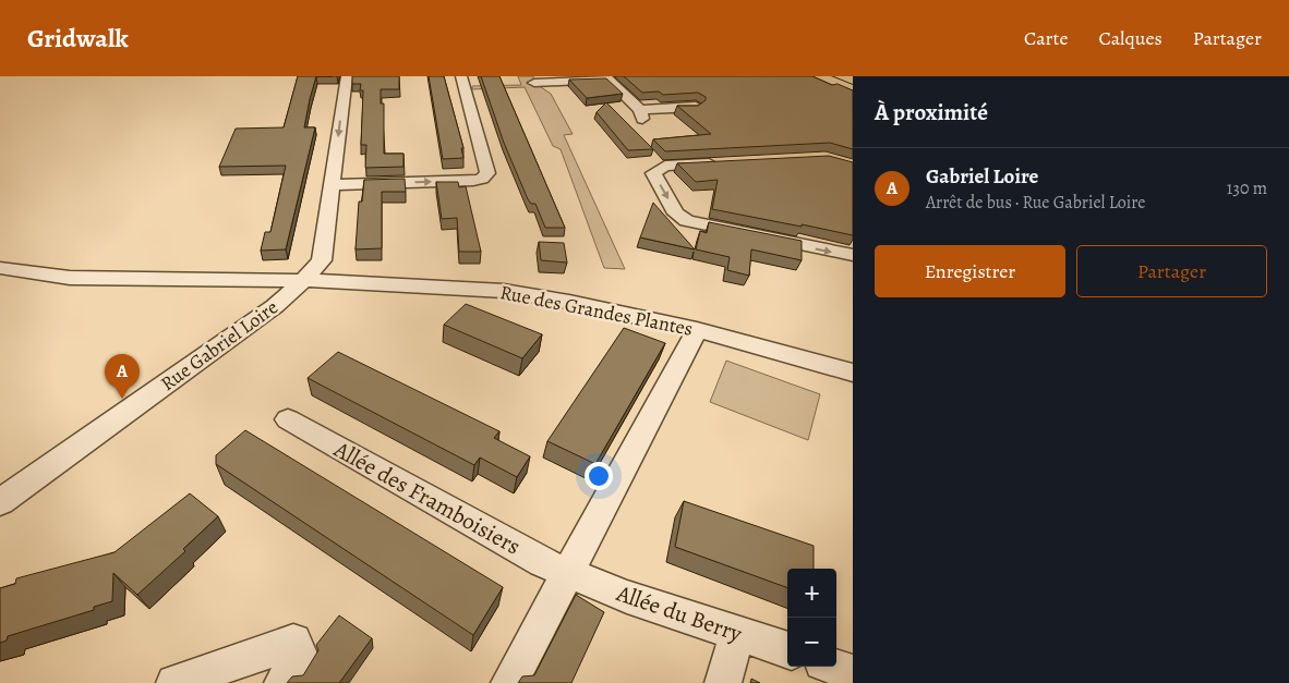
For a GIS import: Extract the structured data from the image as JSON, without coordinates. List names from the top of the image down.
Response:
{
  "streets": {
    "street": [
      "Rue des Grandes Plantes",
      "Rue Gabriel Loire",
      "Allée des Framboisiers",
      "Allée du Berry"
    ]
  },
  "crossings": [
    ["Rue des Grandes Plantes", "Rue Gabriel Loire"],
    ["Allée des Framboisiers", "Allée du Berry"]
  ],
  "page": {
    "header": "Gridwalk",
    "nav": ["Carte", "Calques", "Partager"],
    "heading": "À proximité",
    "list": [
      {
        "mark": "A",
        "name": "Gabriel Loire",
        "note": "Arrêt de bus · Rue Gabriel Loire",
        "value": "130 m"
      }
    ],
    "buttons": ["Enregistrer", "Partager"],
    "pins": "A",
    "map_buttons": ["+", "−"]
  }
}
